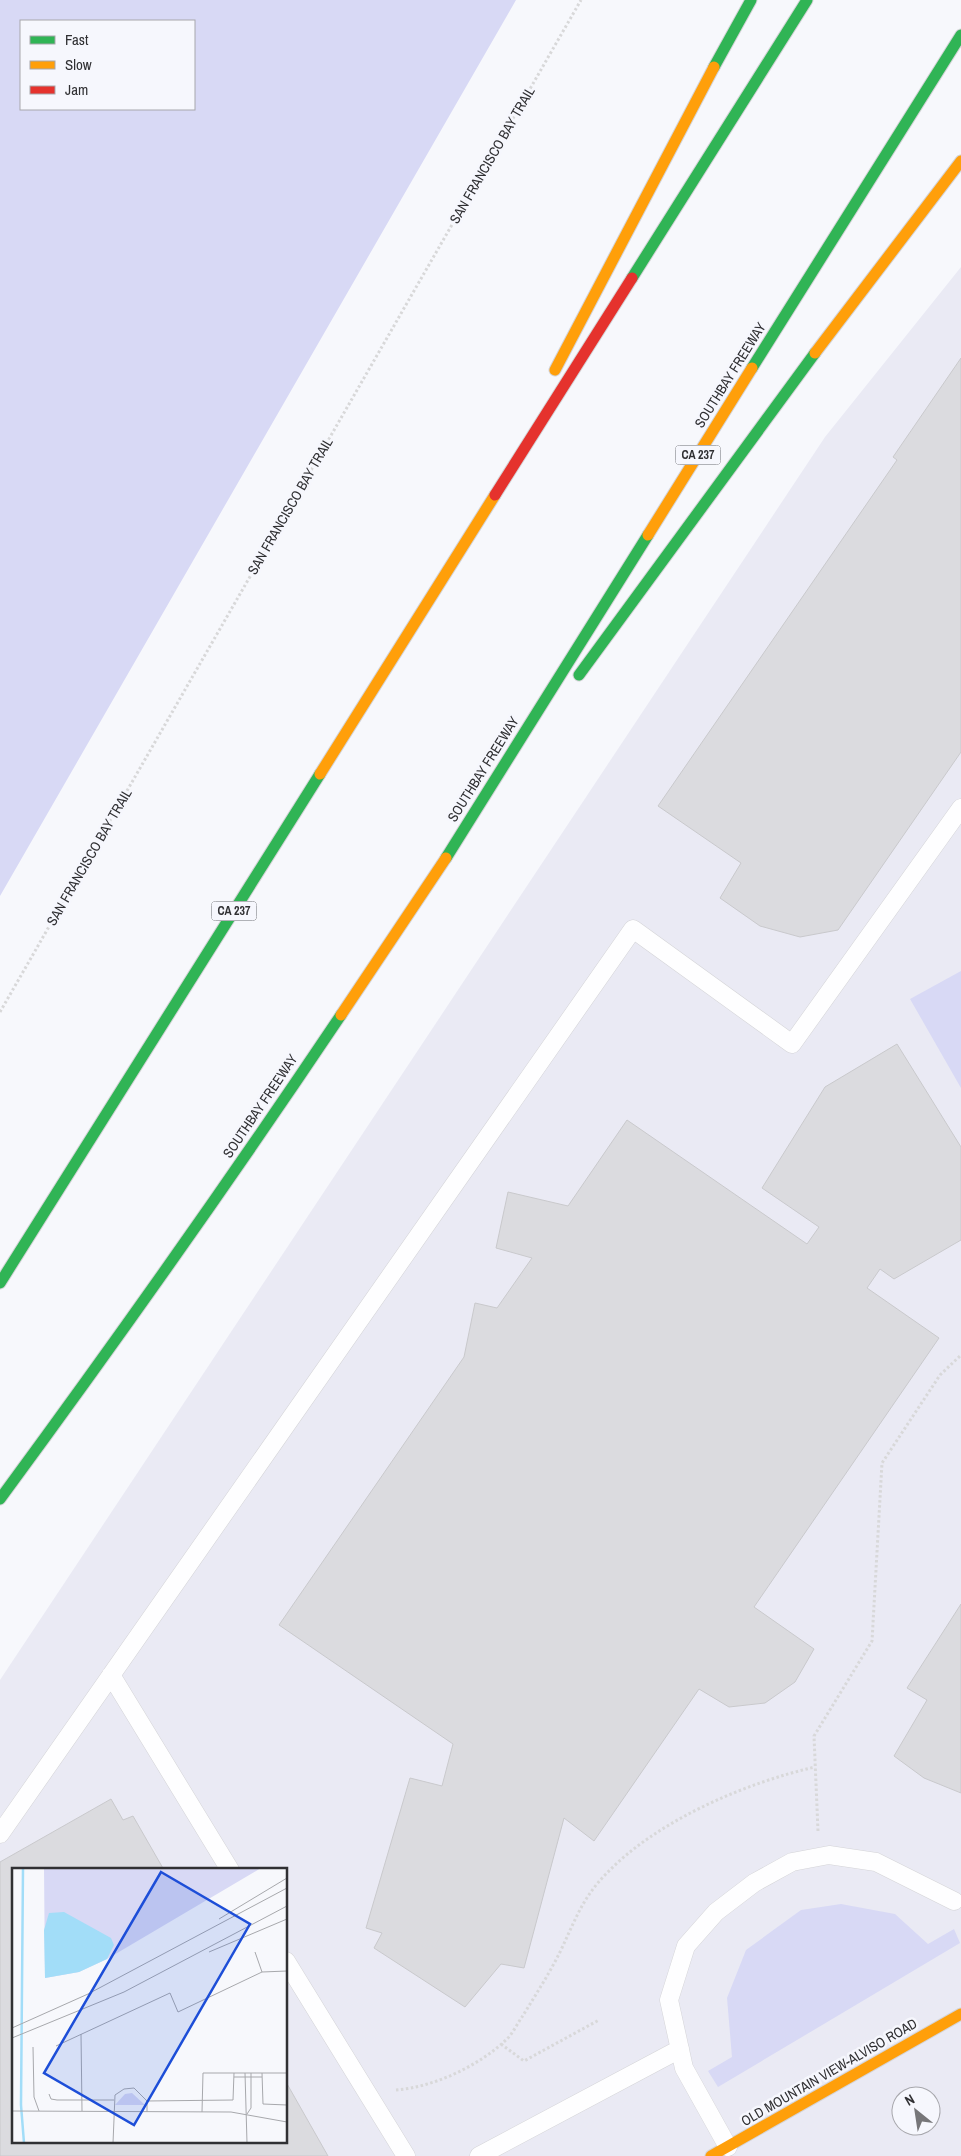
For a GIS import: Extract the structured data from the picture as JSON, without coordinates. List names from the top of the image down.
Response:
{
  "streets": {
    "main road": ["SOUTHBAY FREEWAY", "CA 237", "OLD MOUNTAIN VIEW-ALVISO ROAD"],
    "path": ["SAN FRANCISCO BAY TRAIL"]
  },
  "legend": ["Fast", "Slow", "Jam"],
  "north": "top left"
}
